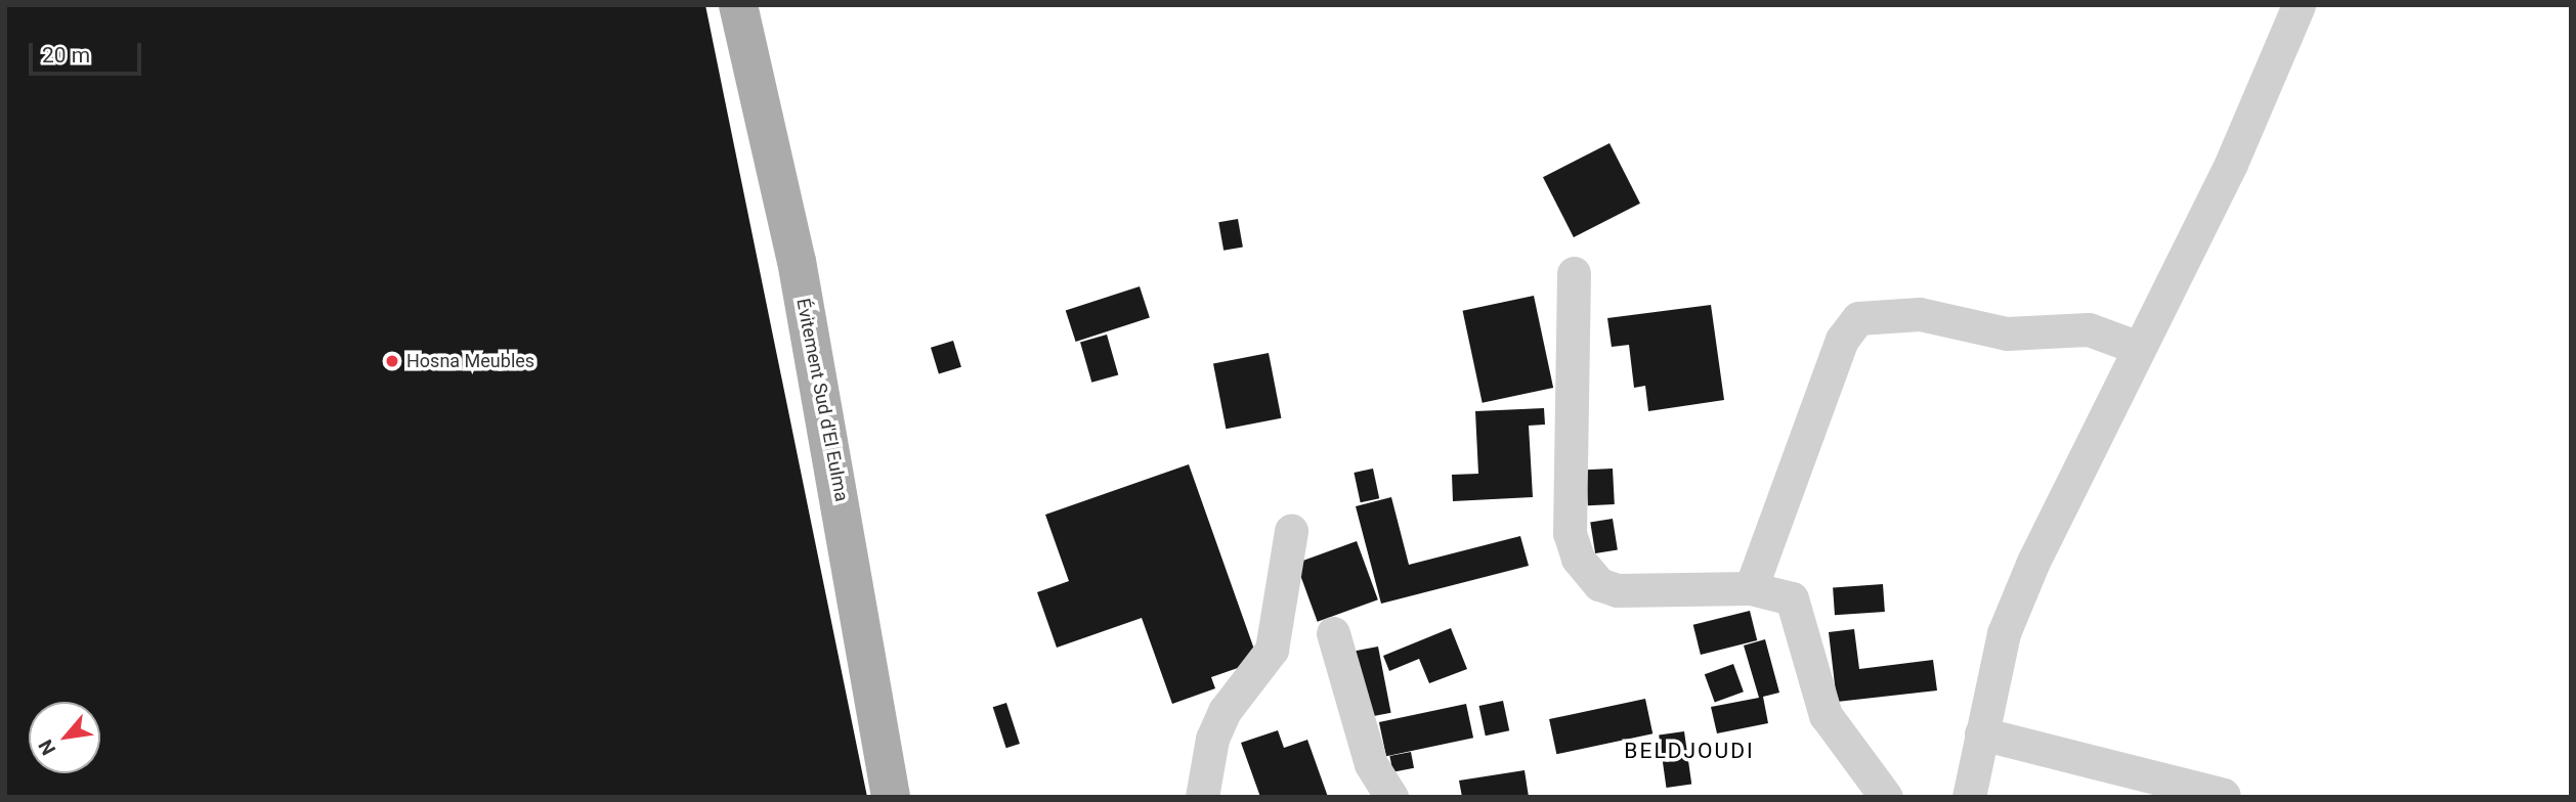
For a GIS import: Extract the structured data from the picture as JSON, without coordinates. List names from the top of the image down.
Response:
{
  "streets": {
    "main road": ["Évitement Sud d'El Eulma"]
  },
  "districts": ["BELDJOUDI"],
  "places": ["Hosna Meubles"],
  "scale_bar": "20 m",
  "north": "bottom left"
}
